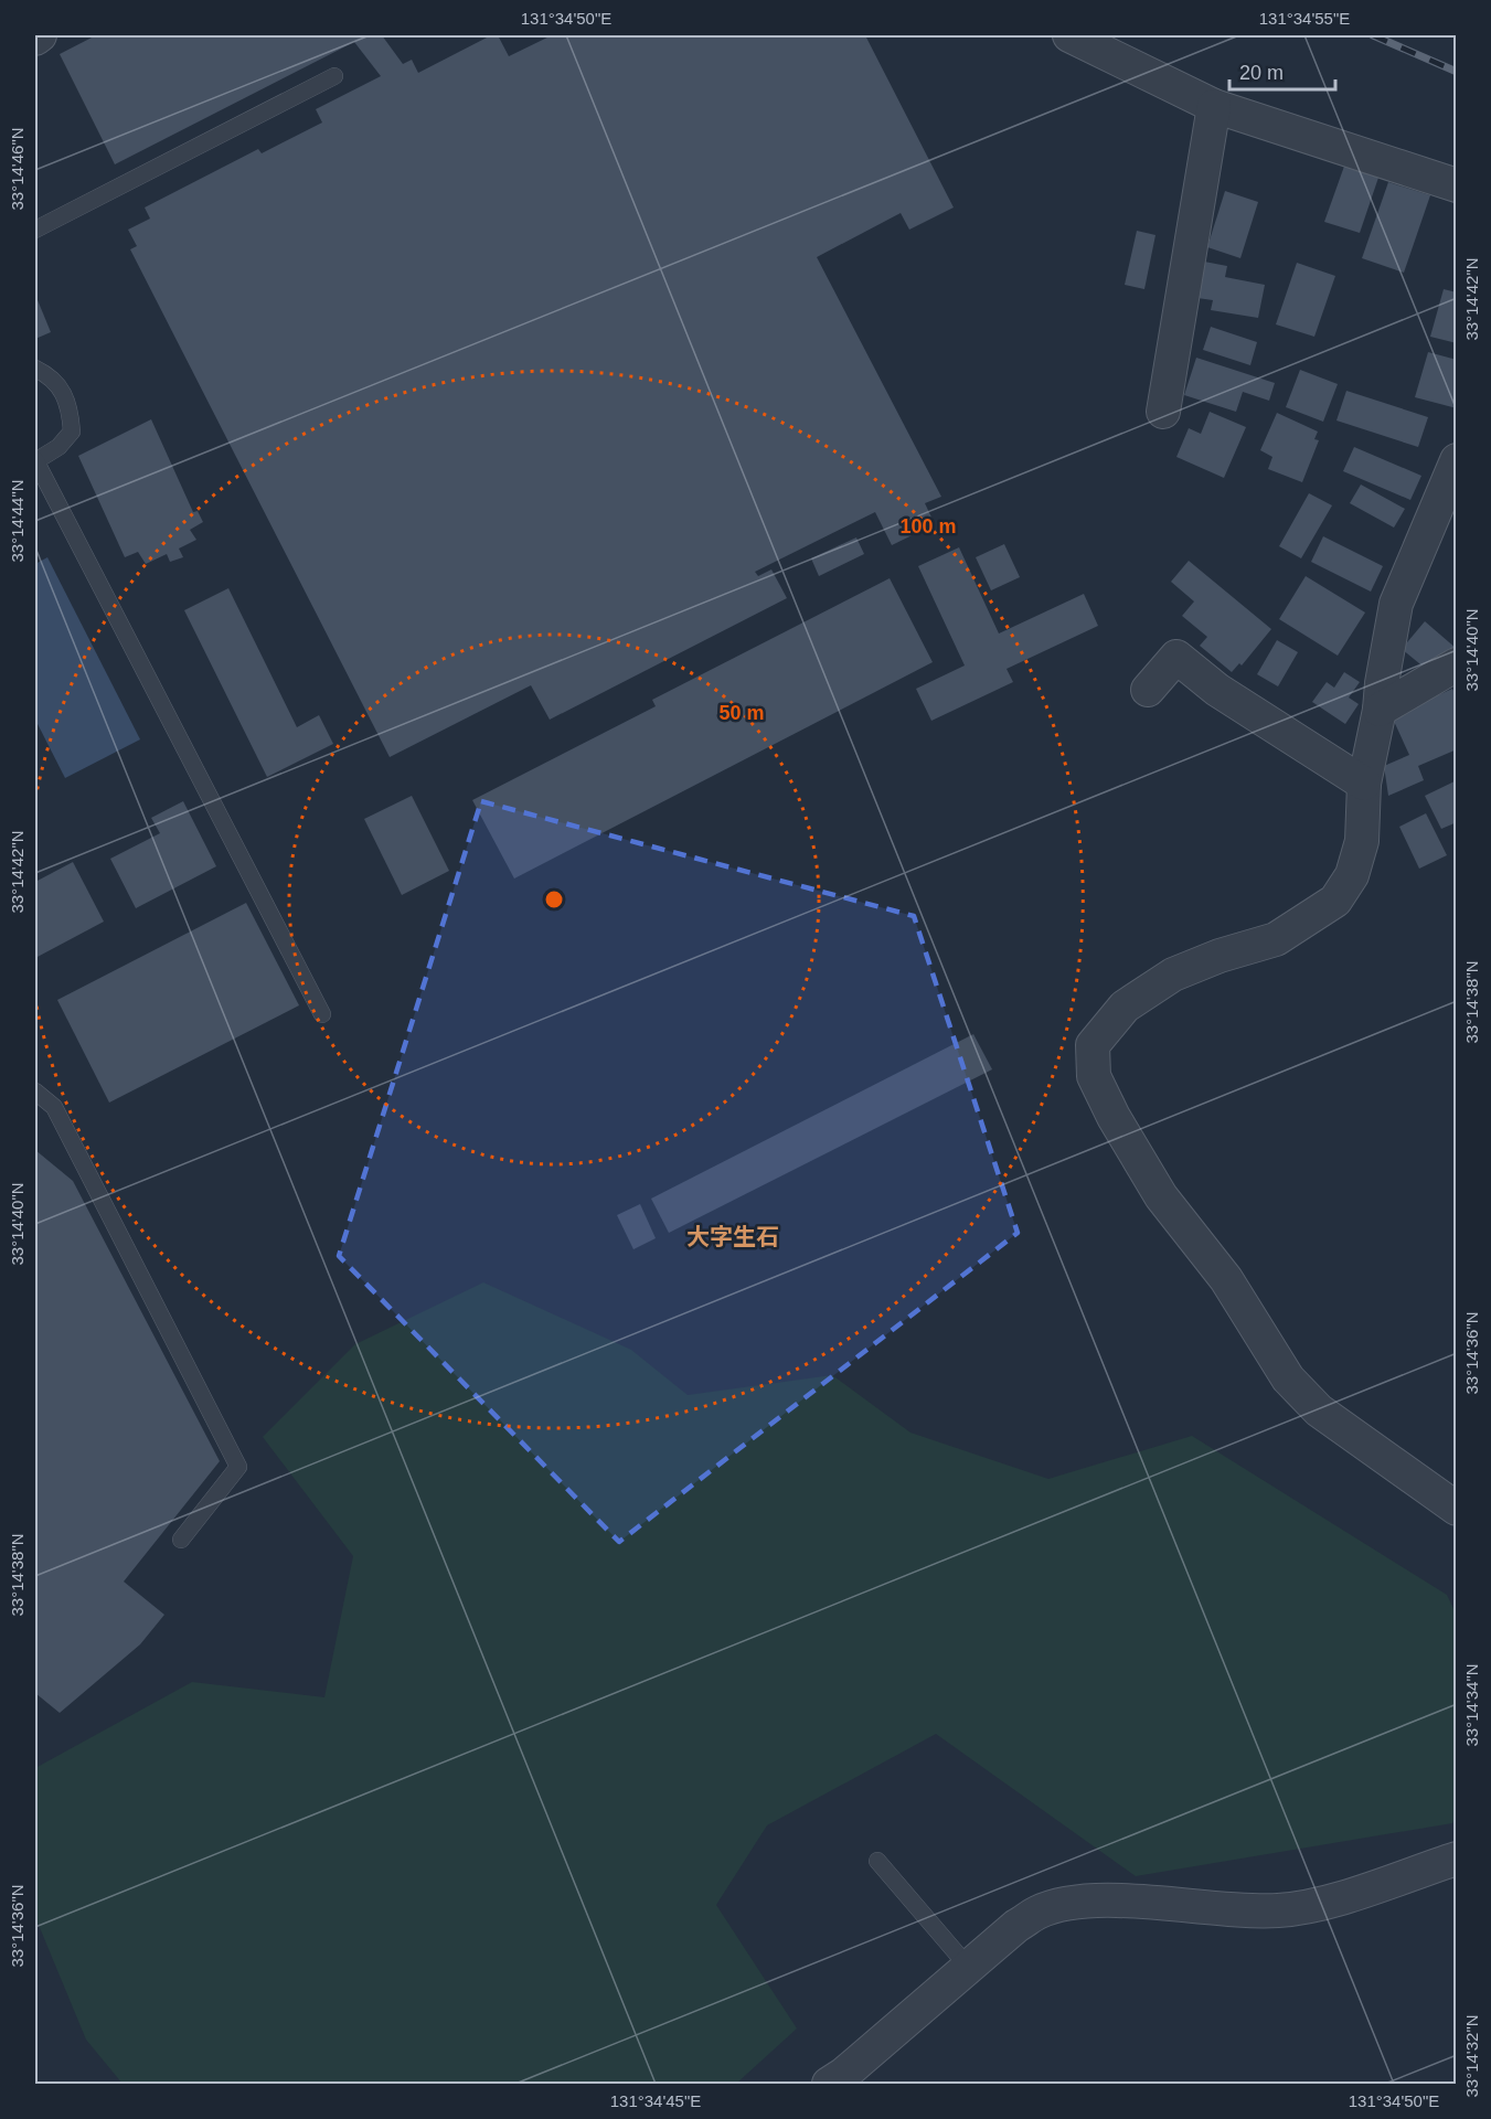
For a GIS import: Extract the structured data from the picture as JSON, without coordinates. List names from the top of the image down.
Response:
{
  "districts": ["大字生石"],
  "scale_bar": "20 m",
  "coordinates": [
    "131°34'50\"E",
    "131°34'55\"E",
    "33°14'46\"N",
    "33°14'42\"N",
    "33°14'44\"N",
    "33°14'40\"N",
    "33°14'38\"N",
    "33°14'36\"N",
    "33°14'34\"N",
    "33°14'32\"N",
    "131°34'45\"E"
  ],
  "rings": ["100 m", "50 m"]
}
